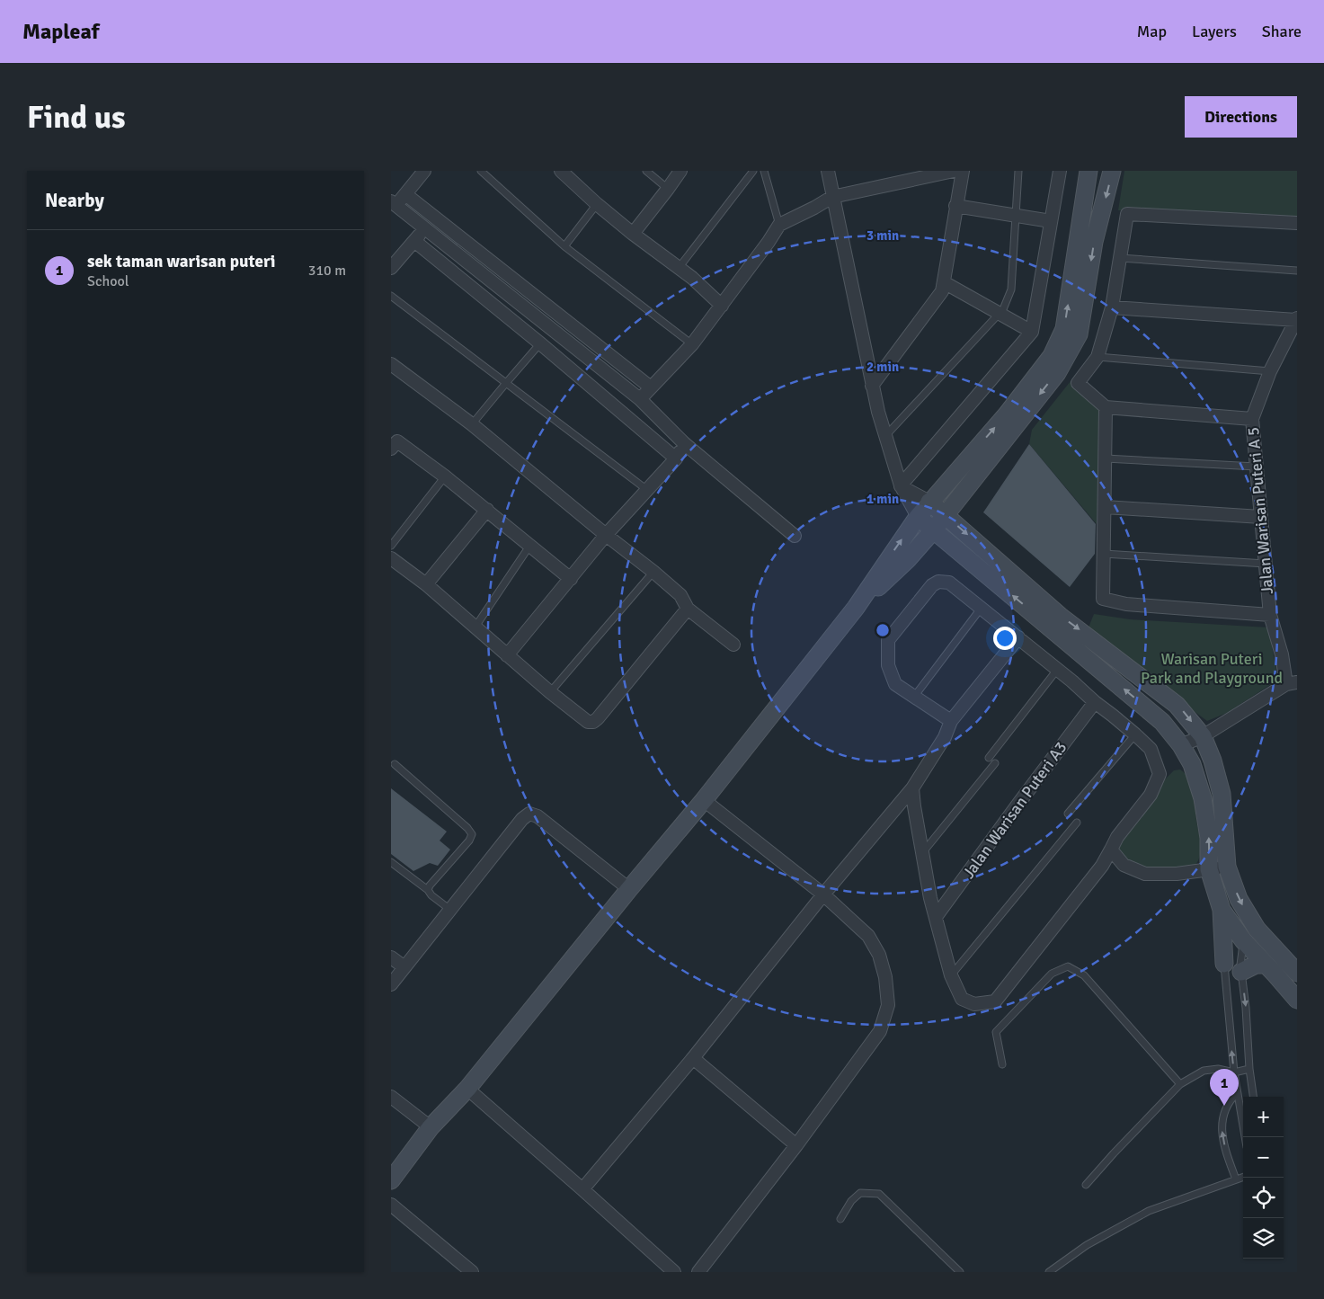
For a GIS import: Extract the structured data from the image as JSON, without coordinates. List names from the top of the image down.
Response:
{
  "streets": {
    "street": ["Jalan Warisan Puteri A 5", "Jalan Warisan Puteri A3"]
  },
  "parks": ["Warisan Puteri Park and Playground"],
  "page": {
    "header": "Mapleaf",
    "nav": ["Map", "Layers", "Share"],
    "buttons": "Directions",
    "title": "Find us",
    "heading": "Nearby",
    "list": [
      {
        "mark": "1",
        "name": "sek taman warisan puteri",
        "note": "School",
        "value": "310 m"
      }
    ],
    "pins": "1",
    "map_buttons": ["+", "−"]
  },
  "rings": ["3 min", "2 min", "1 min"]
}
